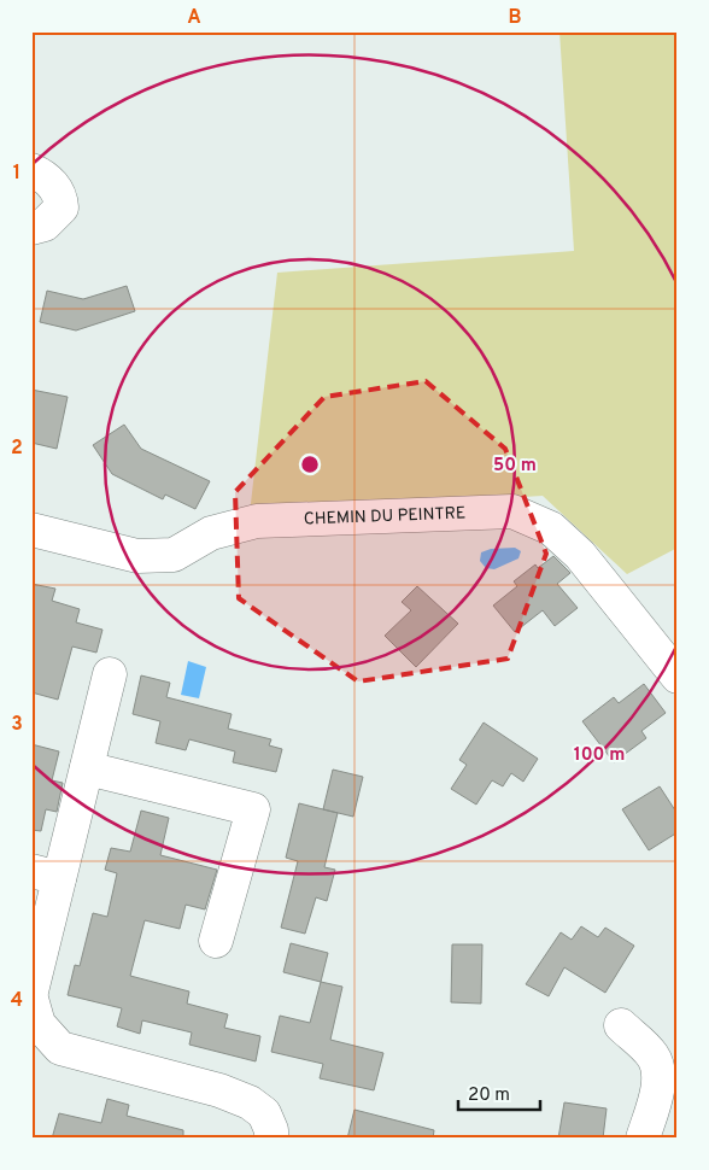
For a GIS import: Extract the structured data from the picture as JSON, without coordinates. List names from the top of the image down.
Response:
{
  "streets": {
    "street": ["CHEMIN DU PEINTRE"]
  },
  "scale_bar": "20 m",
  "grid": {
    "columns": ["A", "B"],
    "rows": [
      "1",
      "2",
      "3",
      "4"
    ]
  },
  "rings": ["50 m", "100 m"]
}
